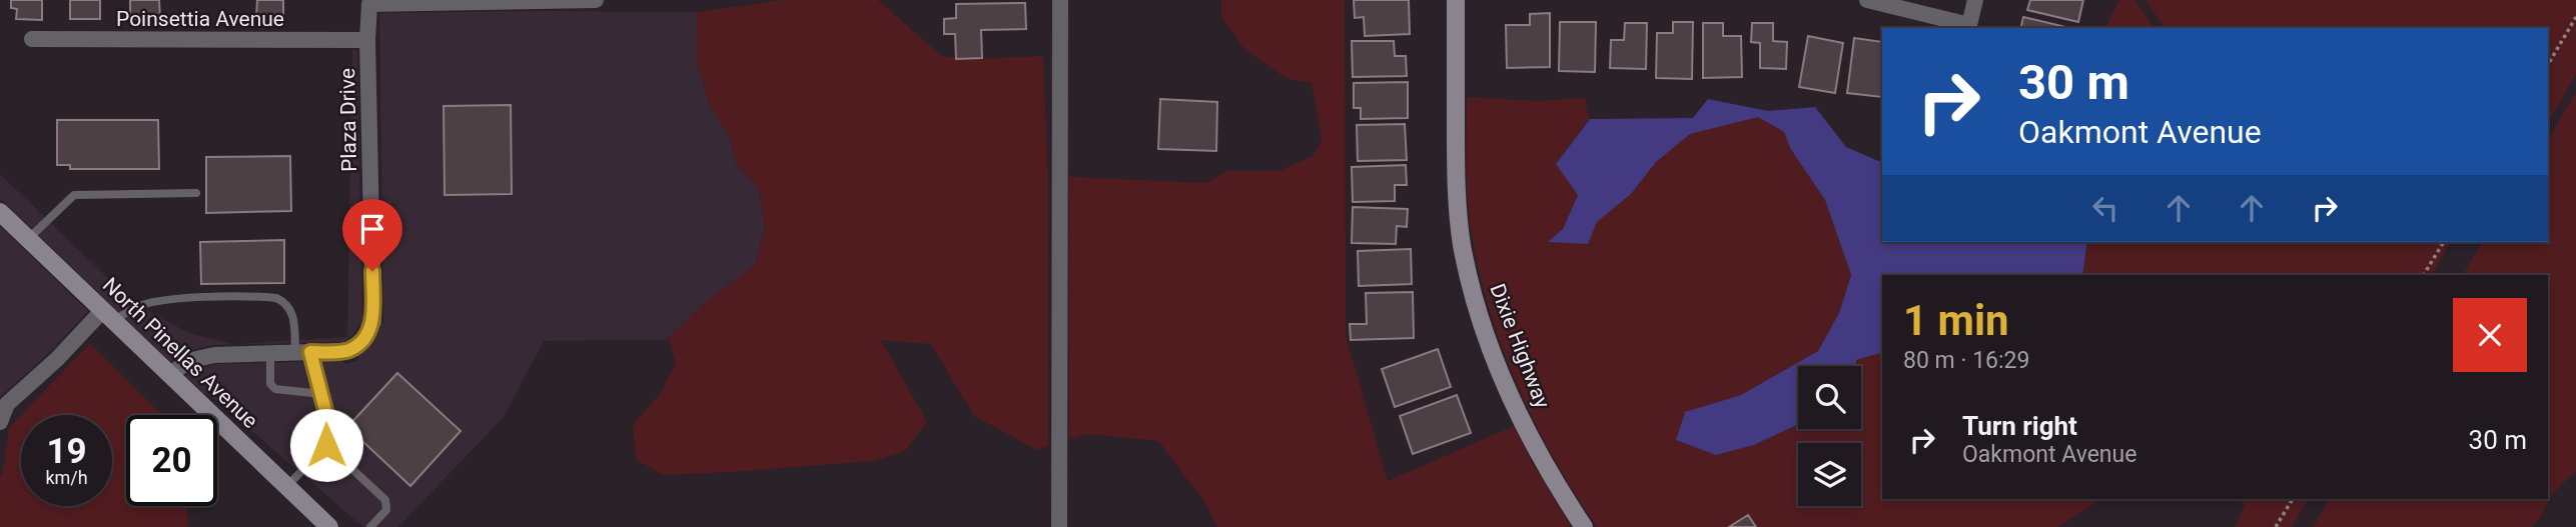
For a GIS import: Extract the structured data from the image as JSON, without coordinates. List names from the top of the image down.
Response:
{
  "streets": {
    "street": [
      "Poinsettia Avenue",
      "Plaza Drive",
      "Dixie Highway",
      "North Pinellas Avenue"
    ]
  },
  "crossings": [
    ["Poinsettia Avenue", "Plaza Drive"]
  ],
  "page": {
    "turn": ["30 m", "Oakmont Avenue"],
    "heading": ["1 min", "80 m · 16:29"],
    "list": [
      {
        "name": "Turn right",
        "note": "Oakmont Avenue",
        "value": "30 m"
      }
    ],
    "speed": "19 km/h",
    "limit": "20"
  }
}
